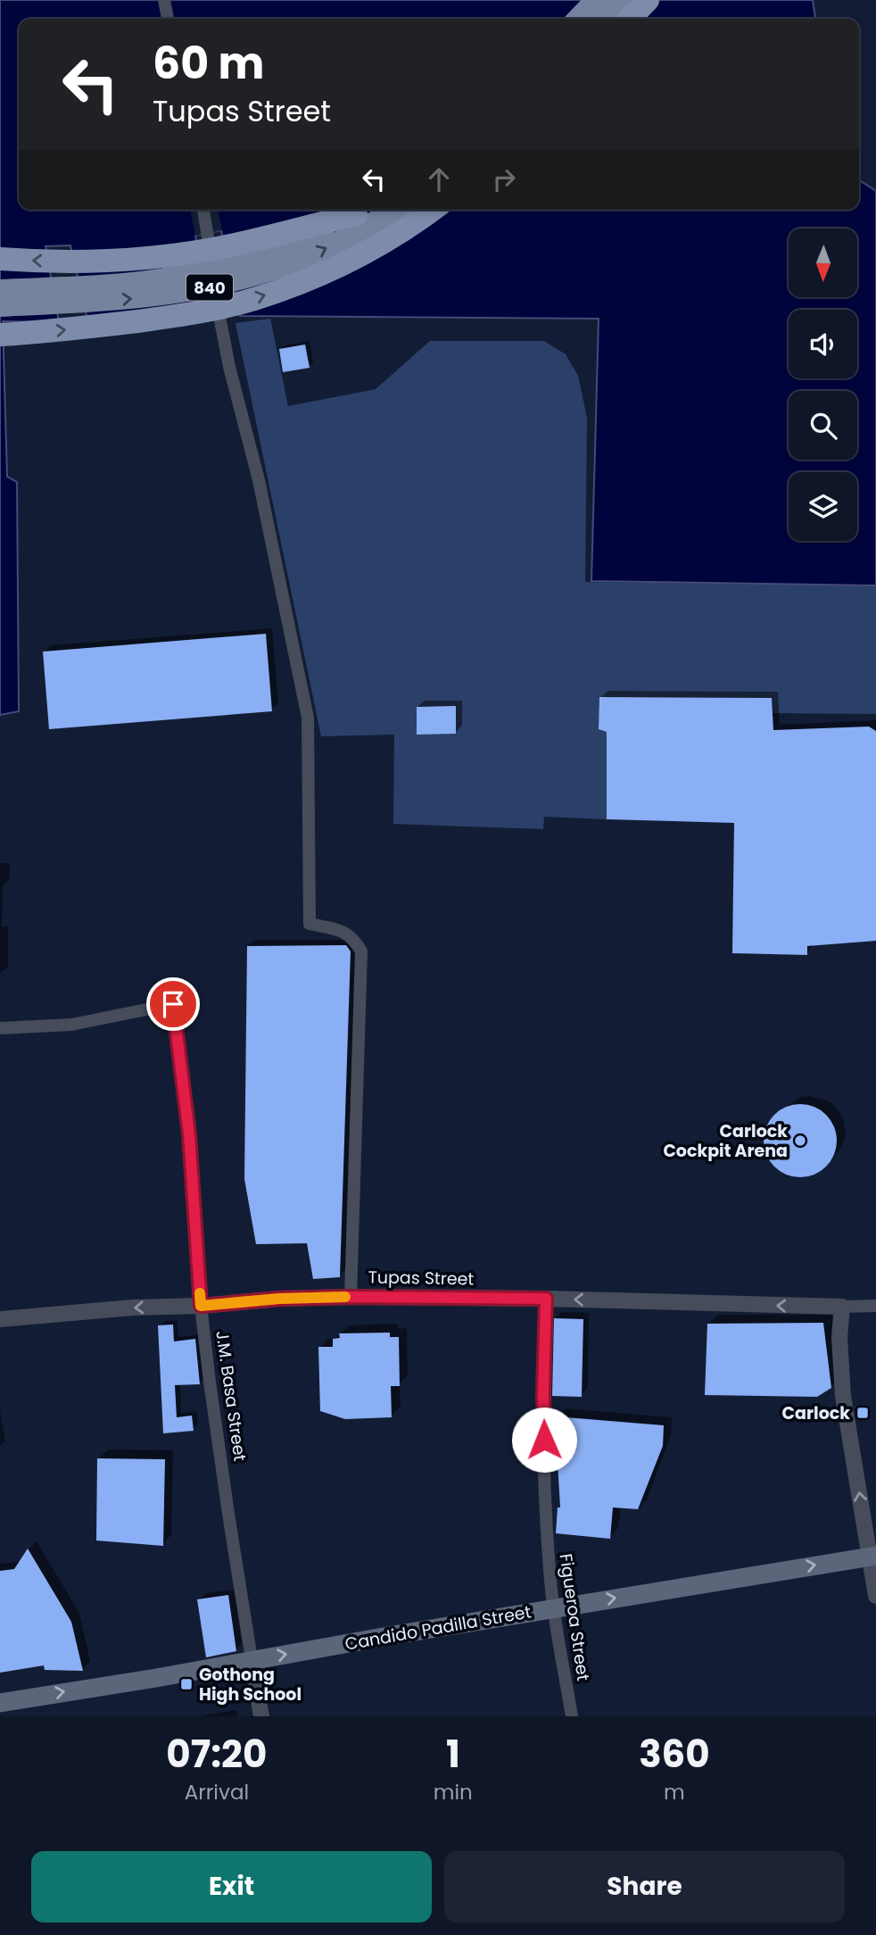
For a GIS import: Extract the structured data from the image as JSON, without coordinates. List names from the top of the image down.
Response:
{
  "streets": {
    "highway": ["840"],
    "main road": ["Candido Padilla Street"],
    "street": ["Tupas Street", "J.M. Basa Street", "Figueroa Street"]
  },
  "crossings": [
    ["Tupas Street", "J.M. Basa Street"],
    ["Tupas Street", "Figueroa Street"],
    ["J.M. Basa Street", "Candido Padilla Street"],
    ["Figueroa Street", "Candido Padilla Street"]
  ],
  "one_way": ["Tupas Street", "Candido Padilla Street"],
  "places": {
    "other": ["Carlock Cockpit Arena"],
    "transit": ["Carlock", "Gothong High School"]
  },
  "north": "bottom",
  "page": {
    "turn": ["60 m", "Tupas Street"],
    "eta": [
      "07:20",
      "Arrival",
      "1",
      "min",
      "360",
      "m"
    ],
    "buttons": ["Exit", "Share"]
  }
}
